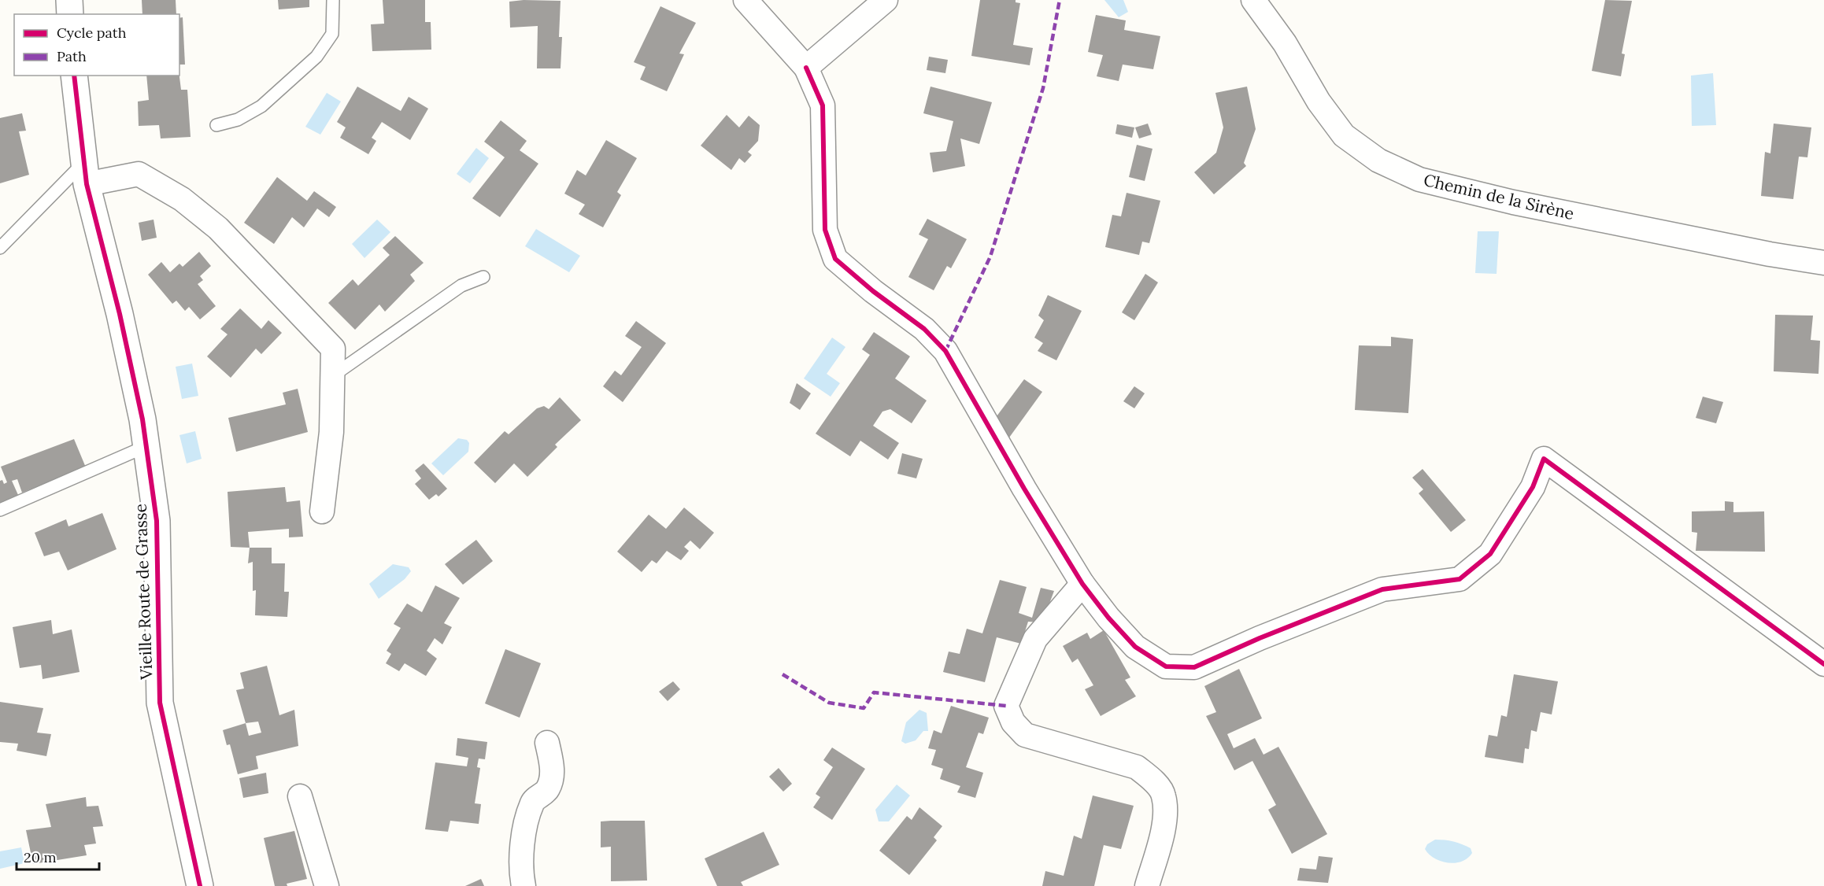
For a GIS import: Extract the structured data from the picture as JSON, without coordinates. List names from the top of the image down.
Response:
{
  "streets": {
    "street": ["Chemin de la Sirène", "Vieille Route de Grasse"]
  },
  "legend": ["Cycle path", "Path"],
  "scale_bar": "20 m"
}
